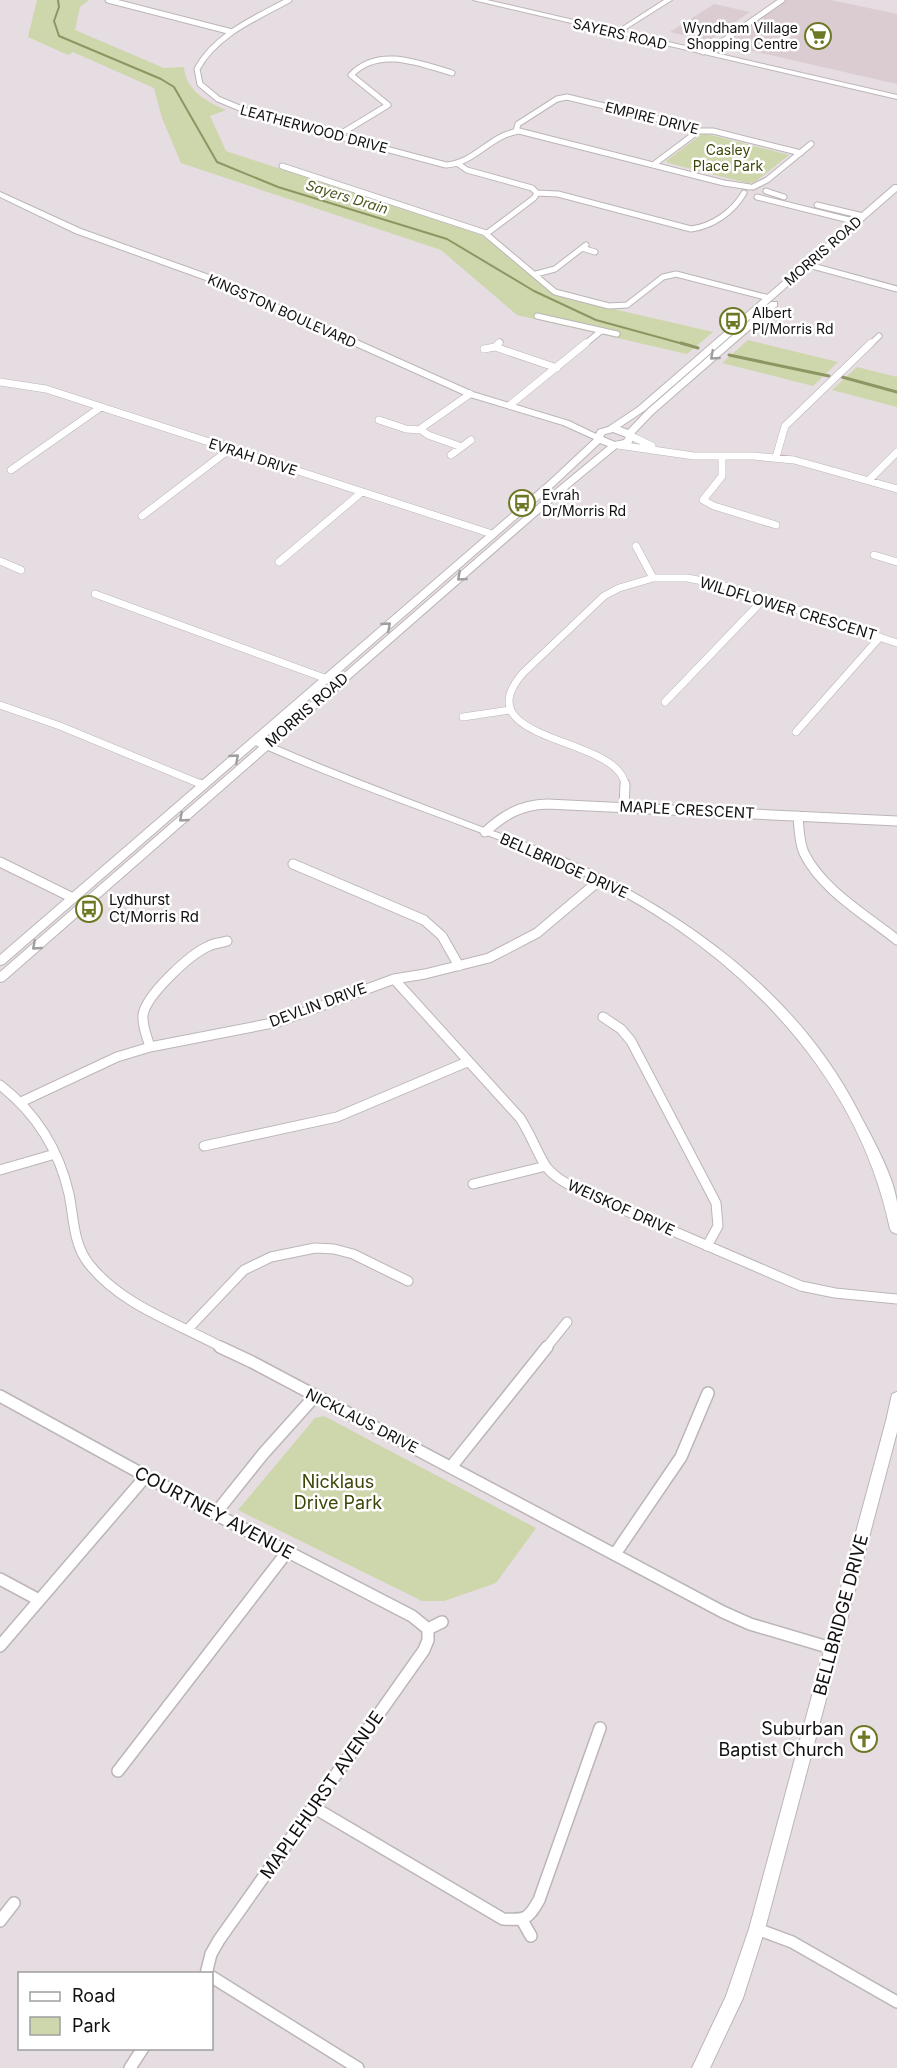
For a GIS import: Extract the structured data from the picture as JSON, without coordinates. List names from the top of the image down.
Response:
{
  "streets": {
    "main road": ["SAYERS ROAD"],
    "street": [
      "EMPIRE DRIVE",
      "LEATHERWOOD DRIVE",
      "MORRIS ROAD",
      "KINGSTON BOULEVARD",
      "EVRAH DRIVE",
      "WILDFLOWER CRESCENT",
      "MAPLE CRESCENT",
      "BELLBRIDGE DRIVE",
      "DEVLIN DRIVE",
      "WEISKOF DRIVE",
      "NICKLAUS DRIVE",
      "COURTNEY AVENUE",
      "MAPLEHURST AVENUE"
    ]
  },
  "crossings": [
    ["EMPIRE DRIVE", "LEATHERWOOD DRIVE"],
    ["MORRIS ROAD", "KINGSTON BOULEVARD"],
    ["MORRIS ROAD", "EVRAH DRIVE"],
    ["MORRIS ROAD", "BELLBRIDGE DRIVE"],
    ["MAPLE CRESCENT", "BELLBRIDGE DRIVE"],
    ["BELLBRIDGE DRIVE", "DEVLIN DRIVE"],
    ["BELLBRIDGE DRIVE", "NICKLAUS DRIVE"],
    ["DEVLIN DRIVE", "WEISKOF DRIVE"],
    ["DEVLIN DRIVE", "NICKLAUS DRIVE"],
    ["COURTNEY AVENUE", "MAPLEHURST AVENUE"]
  ],
  "water": ["Sayers Drain"],
  "parks": ["Casley Place Park", "Nicklaus Drive Park"],
  "places": {
    "supermarket": ["Wyndham Village Shopping Centre"],
    "bus stop": ["Albert Pl/Morris Rd", "Evrah Dr/Morris Rd", "Lydhurst Ct/Morris Rd"],
    "church": ["Suburban Baptist Church"]
  },
  "legend": ["Road", "Park"]
}
